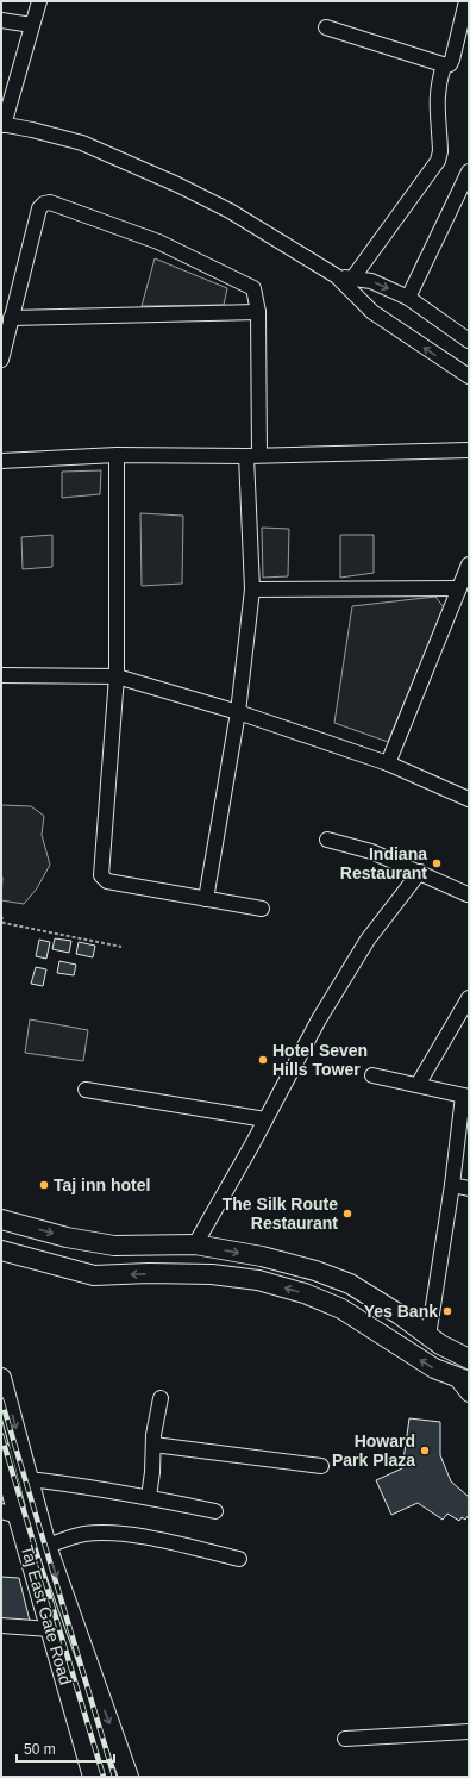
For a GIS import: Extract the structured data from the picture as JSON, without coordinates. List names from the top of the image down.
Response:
{
  "streets": {
    "main road": ["Taj East Gate Road"]
  },
  "places": [
    "Indiana Restaurant",
    "Hotel Seven Hills Tower",
    "Taj inn hotel",
    "The Silk Route Restaurant",
    "Yes Bank",
    "Howard Park Plaza"
  ],
  "scale_bar": "50 m"
}
